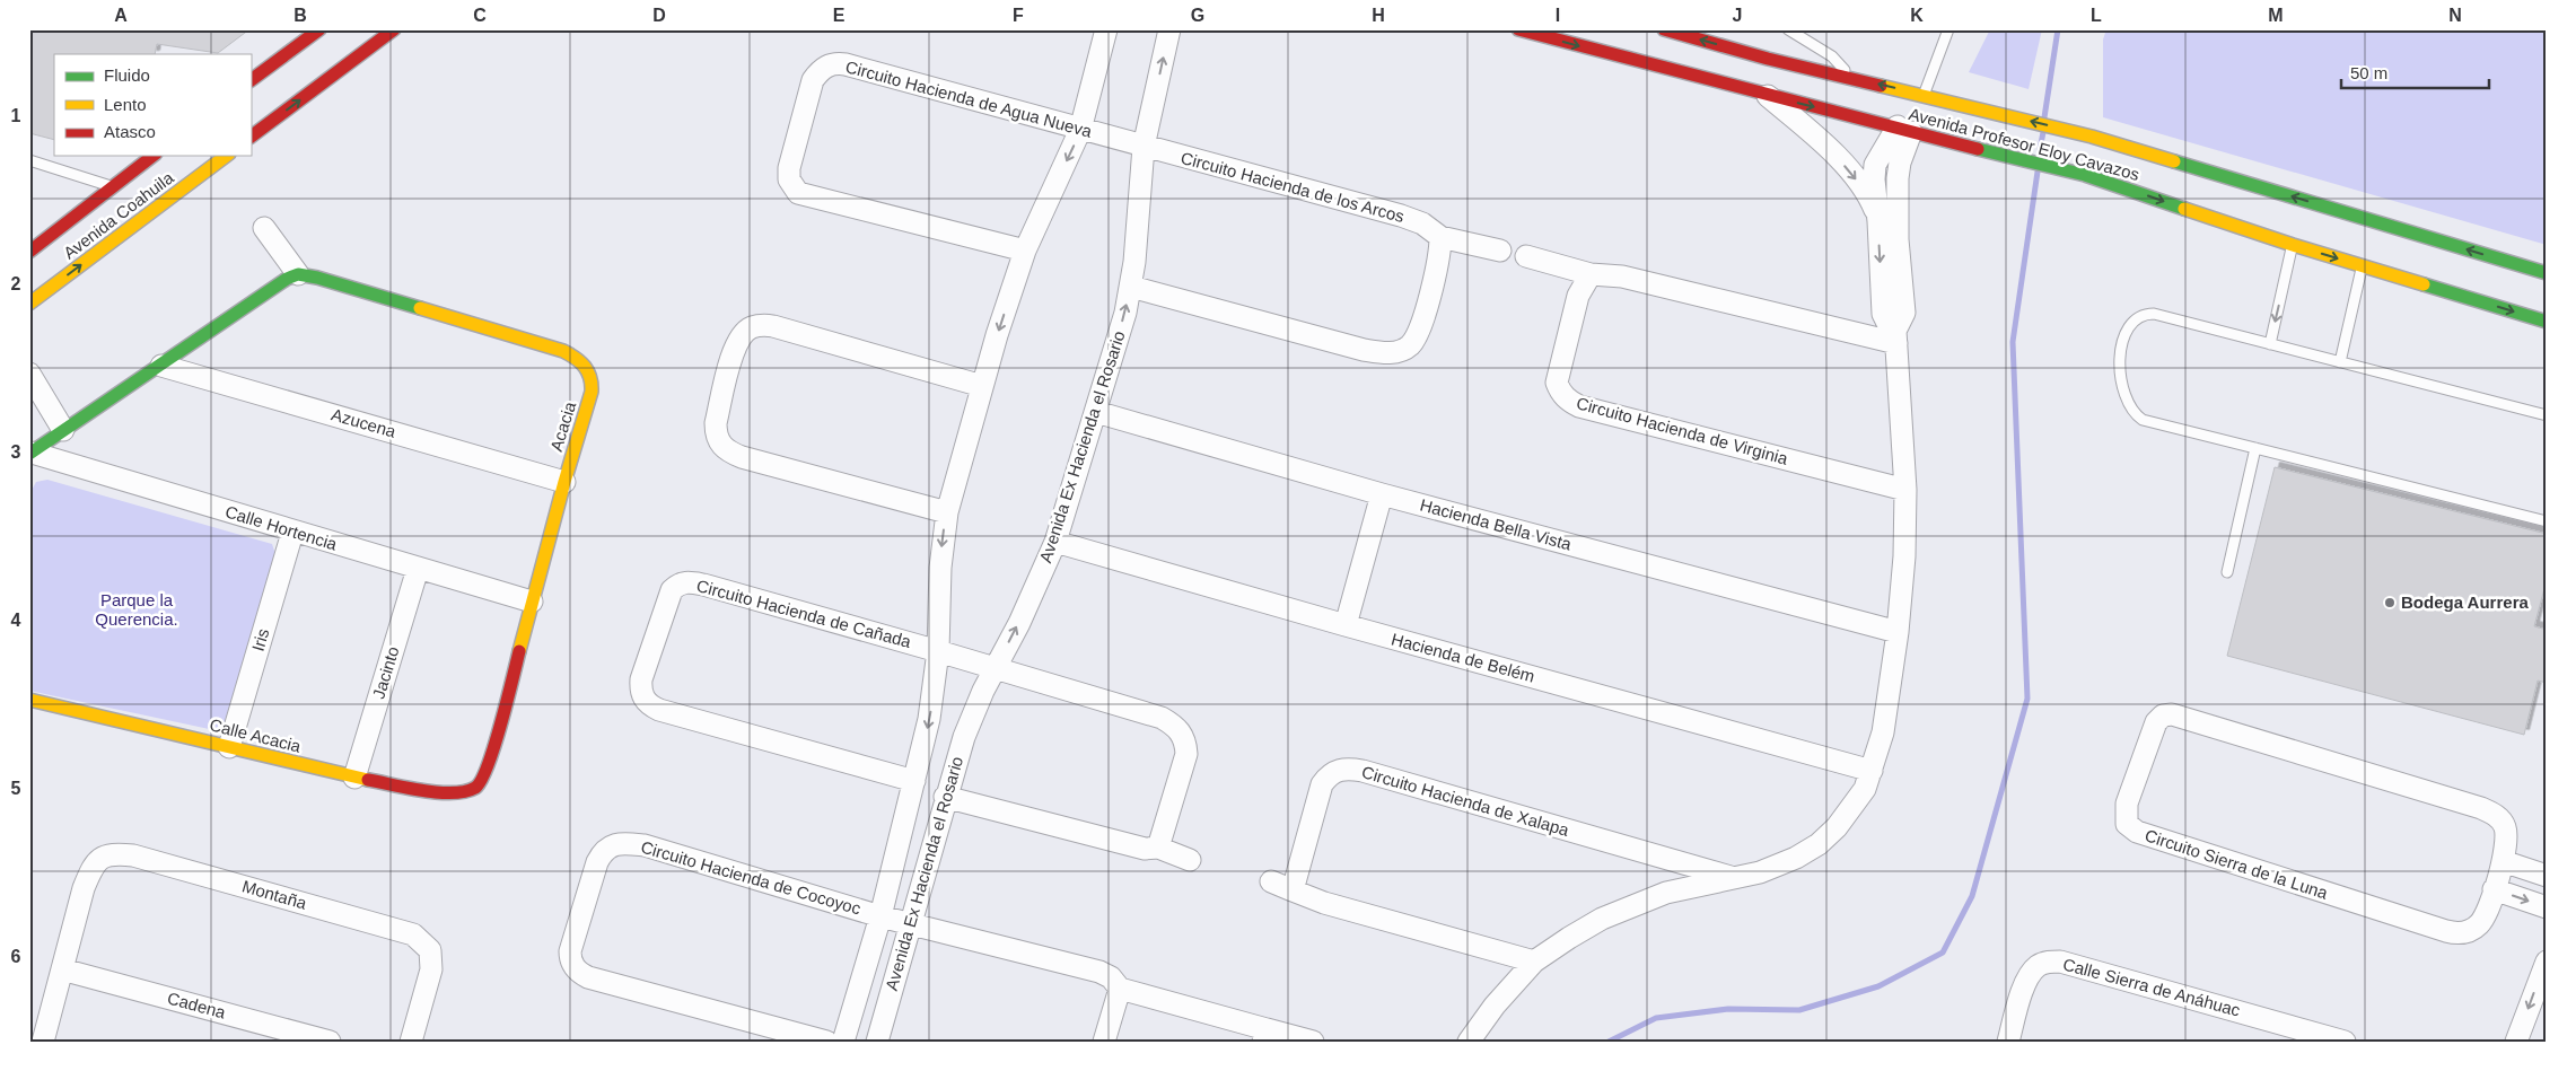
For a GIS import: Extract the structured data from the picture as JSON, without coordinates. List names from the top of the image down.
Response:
{
  "streets": {
    "street": [
      "Circuito Hacienda de Agua Nueva",
      "Avenida Profesor Eloy Cavazos",
      "Circuito Hacienda de los Arcos",
      "Avenida Coahuila",
      "Azucena",
      "Acacia",
      "Circuito Hacienda de Virginia",
      "Avenida Ex Hacienda el Rosario",
      "Hacienda Bella Vista",
      "Calle Hortencia",
      "Circuito Hacienda de Cañada",
      "Iris",
      "Hacienda de Belém",
      "Jacinto",
      "Calle Acacia",
      "Circuito Hacienda de Xalapa",
      "Circuito Sierra de la Luna",
      "Circuito Hacienda de Cocoyoc",
      "Montaña",
      "Calle Sierra de Anáhuac",
      "Cadena"
    ]
  },
  "crossings": [
    ["Circuito Hacienda de Agua Nueva", "Circuito Hacienda de los Arcos"],
    ["Circuito Hacienda de Agua Nueva", "Avenida Ex Hacienda el Rosario"],
    ["Circuito Hacienda de los Arcos", "Avenida Ex Hacienda el Rosario"],
    ["Azucena", "Acacia"],
    ["Acacia", "Calle Hortencia"],
    ["Acacia", "Calle Acacia"],
    ["Avenida Ex Hacienda el Rosario", "Hacienda Bella Vista"],
    ["Avenida Ex Hacienda el Rosario", "Circuito Hacienda de Cañada"],
    ["Avenida Ex Hacienda el Rosario", "Hacienda de Belém"],
    ["Avenida Ex Hacienda el Rosario", "Circuito Hacienda de Cocoyoc"],
    ["Calle Hortencia", "Iris"],
    ["Calle Hortencia", "Jacinto"],
    ["Iris", "Calle Acacia"],
    ["Jacinto", "Calle Acacia"],
    ["Montaña", "Cadena"]
  ],
  "parks": ["Parque la Querencia."],
  "places": ["Bodega Aurrera"],
  "legend": ["Fluido", "Lento", "Atasco"],
  "scale_bar": "50 m",
  "grid": {
    "columns": [
      "A",
      "B",
      "C",
      "D",
      "E",
      "F",
      "G",
      "H",
      "I",
      "J",
      "K",
      "L",
      "M",
      "N"
    ],
    "rows": [
      "1",
      "2",
      "3",
      "4",
      "5",
      "6"
    ]
  }
}
